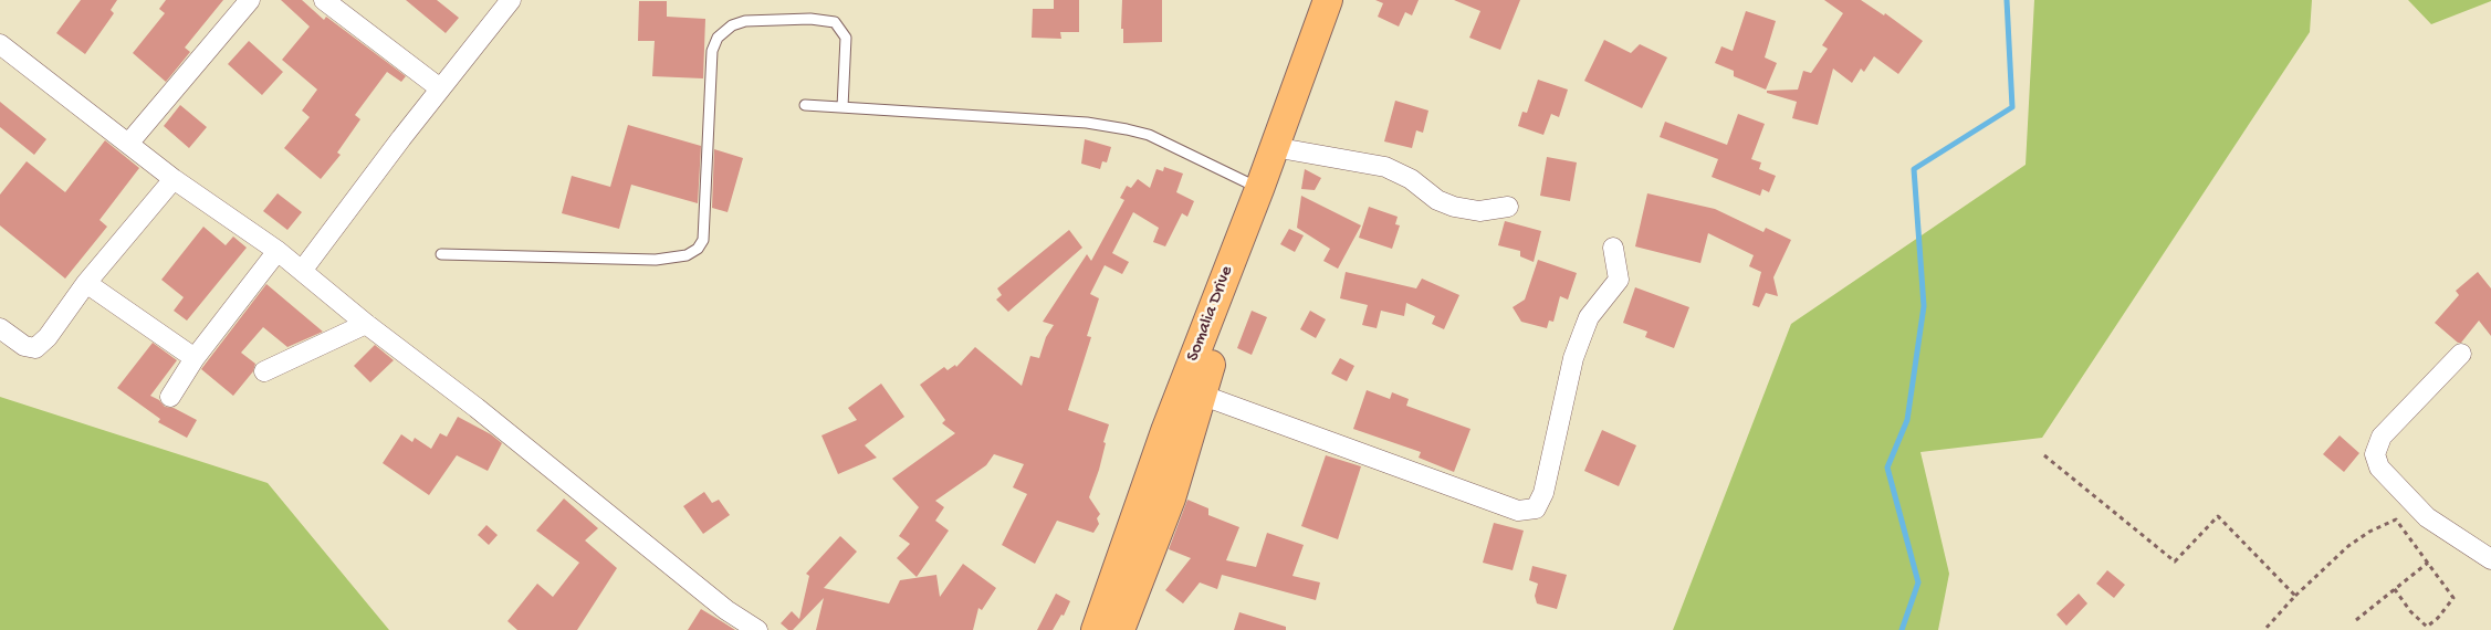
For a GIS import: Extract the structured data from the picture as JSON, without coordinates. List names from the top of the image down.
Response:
{
  "streets": {
    "main road": ["Somalia Drive"]
  }
}
